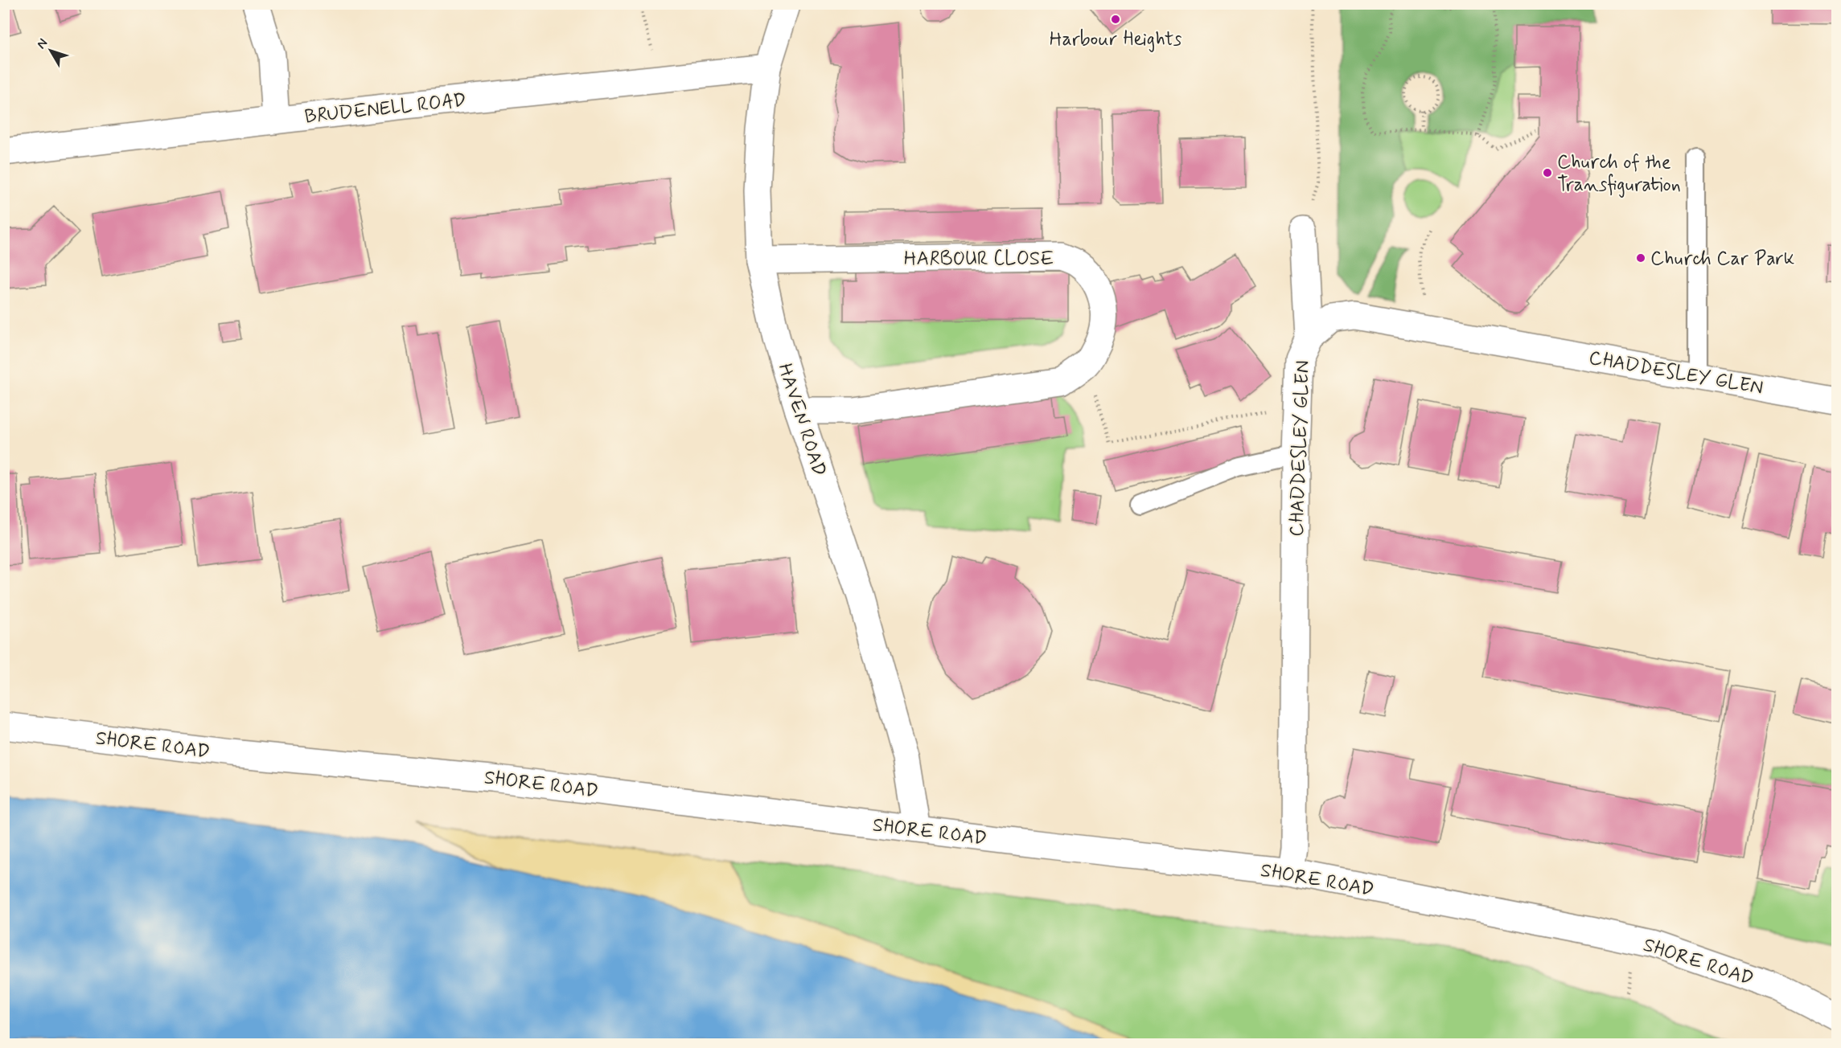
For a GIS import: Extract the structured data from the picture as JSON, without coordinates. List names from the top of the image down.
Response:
{
  "streets": {
    "street": [
      "BRUDENELL ROAD",
      "HARBOUR CLOSE",
      "CHADDESLEY GLEN",
      "HAVEN ROAD",
      "SHORE ROAD"
    ]
  },
  "crossings": [
    ["BRUDENELL ROAD", "HAVEN ROAD"],
    ["HARBOUR CLOSE", "HAVEN ROAD"],
    ["CHADDESLEY GLEN", "SHORE ROAD"],
    ["HAVEN ROAD", "SHORE ROAD"]
  ],
  "places": ["Harbour Heights", "Church of the Transfiguration", "Church Car Park"],
  "north": "top left"
}
